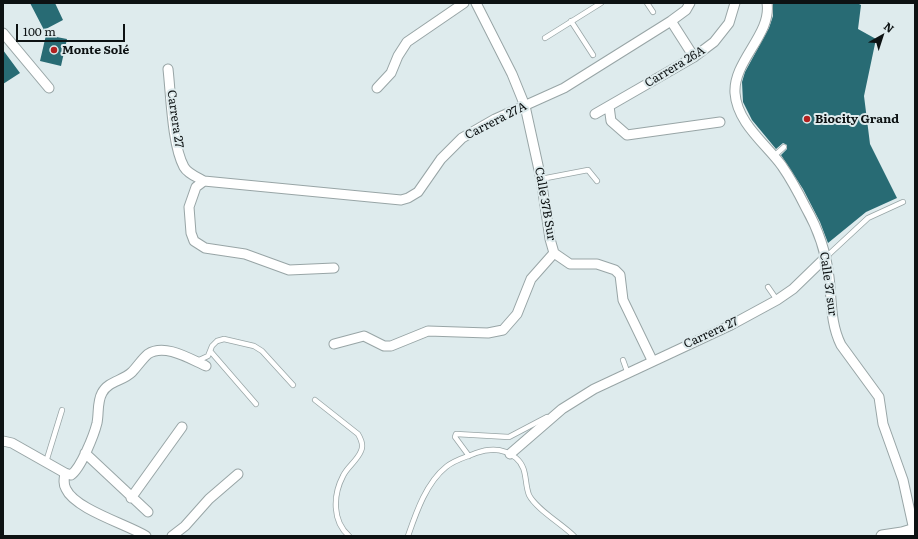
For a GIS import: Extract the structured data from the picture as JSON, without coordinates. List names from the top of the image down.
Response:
{
  "streets": {
    "street": [
      "Carrera 26A",
      "Carrera 27",
      "Carrera 27A",
      "Calle 37B Sur",
      "Calle 37 sur"
    ]
  },
  "crossings": [
    ["Carrera 27", "Carrera 27A"],
    ["Carrera 27", "Calle 37B Sur"],
    ["Carrera 27", "Calle 37 sur"],
    ["Carrera 27A", "Calle 37B Sur"]
  ],
  "places": ["Monte Solé", "Biocity Grand"],
  "scale_bar": "100 m",
  "north": "top right"
}
